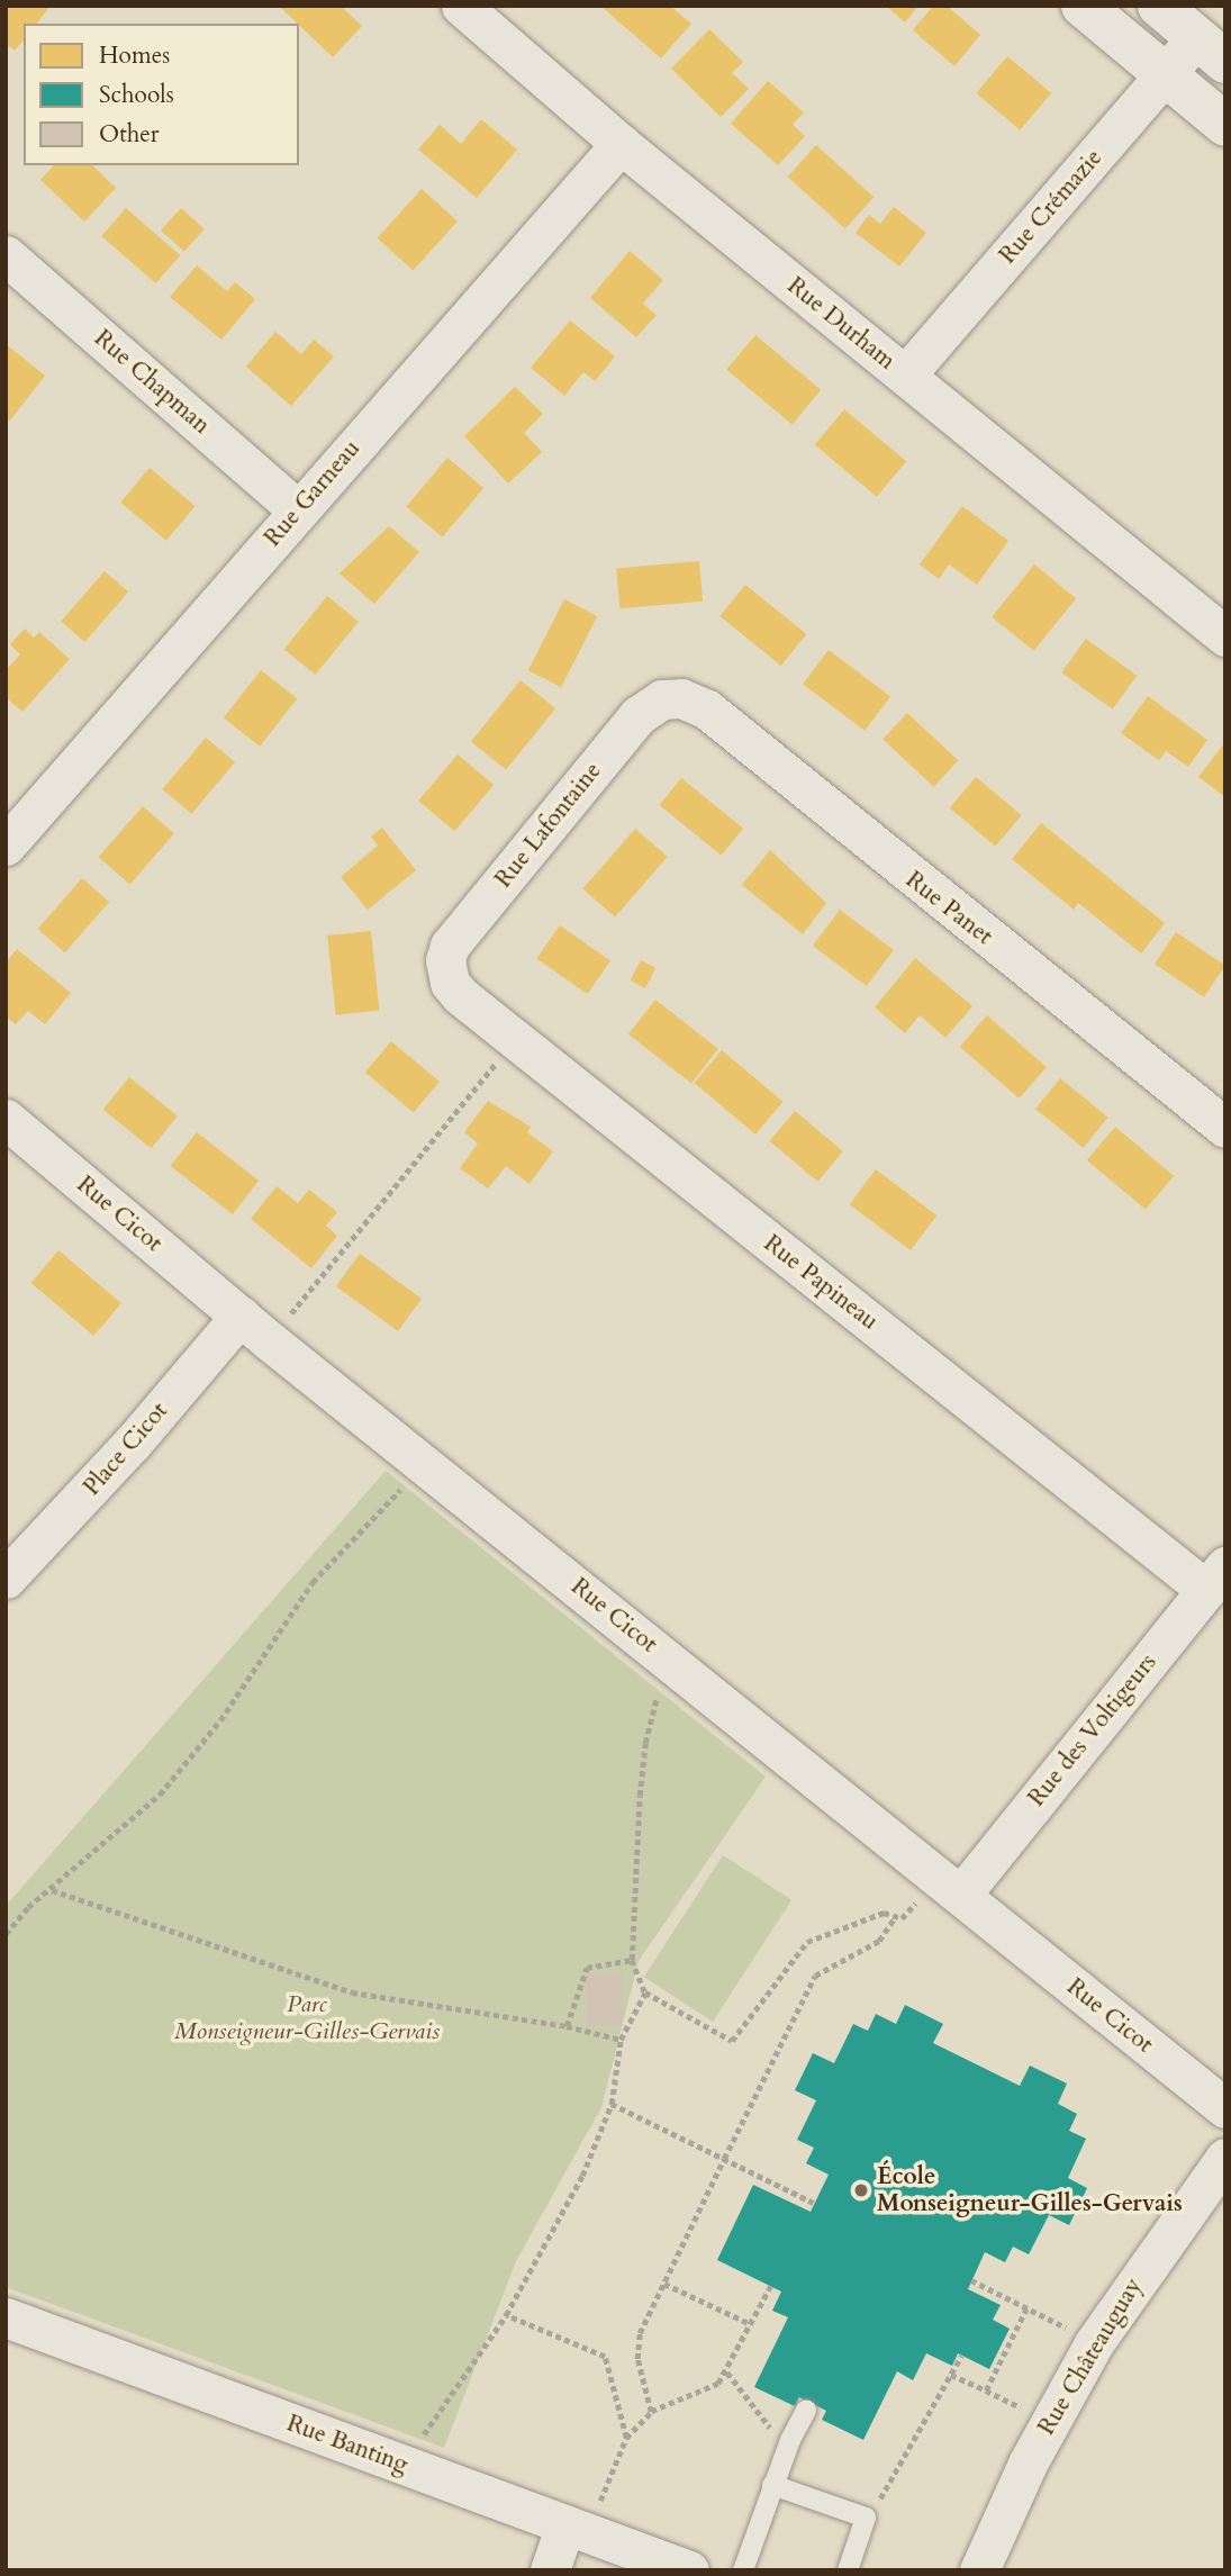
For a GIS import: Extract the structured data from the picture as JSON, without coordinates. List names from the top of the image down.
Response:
{
  "streets": {
    "street": [
      "Rue Crémazie",
      "Rue Durham",
      "Rue Chapman",
      "Rue Garneau",
      "Rue Lafontaine",
      "Rue Panet",
      "Rue Cicot",
      "Rue Papineau",
      "Place Cicot",
      "Rue des Voltigeurs",
      "Rue Châteauguay",
      "Rue Banting"
    ]
  },
  "crossings": [
    ["Rue Crémazie", "Rue Durham"],
    ["Rue Durham", "Rue Garneau"],
    ["Rue Chapman", "Rue Garneau"],
    ["Rue Lafontaine", "Rue Panet"],
    ["Rue Lafontaine", "Rue Papineau"],
    ["Rue Cicot", "Place Cicot"],
    ["Rue Cicot", "Rue des Voltigeurs"],
    ["Rue Papineau", "Rue des Voltigeurs"]
  ],
  "parks": ["Parc Monseigneur-Gilles-Gervais"],
  "places": ["École Monseigneur-Gilles-Gervais"],
  "legend": ["Homes", "Schools", "Other"]
}
